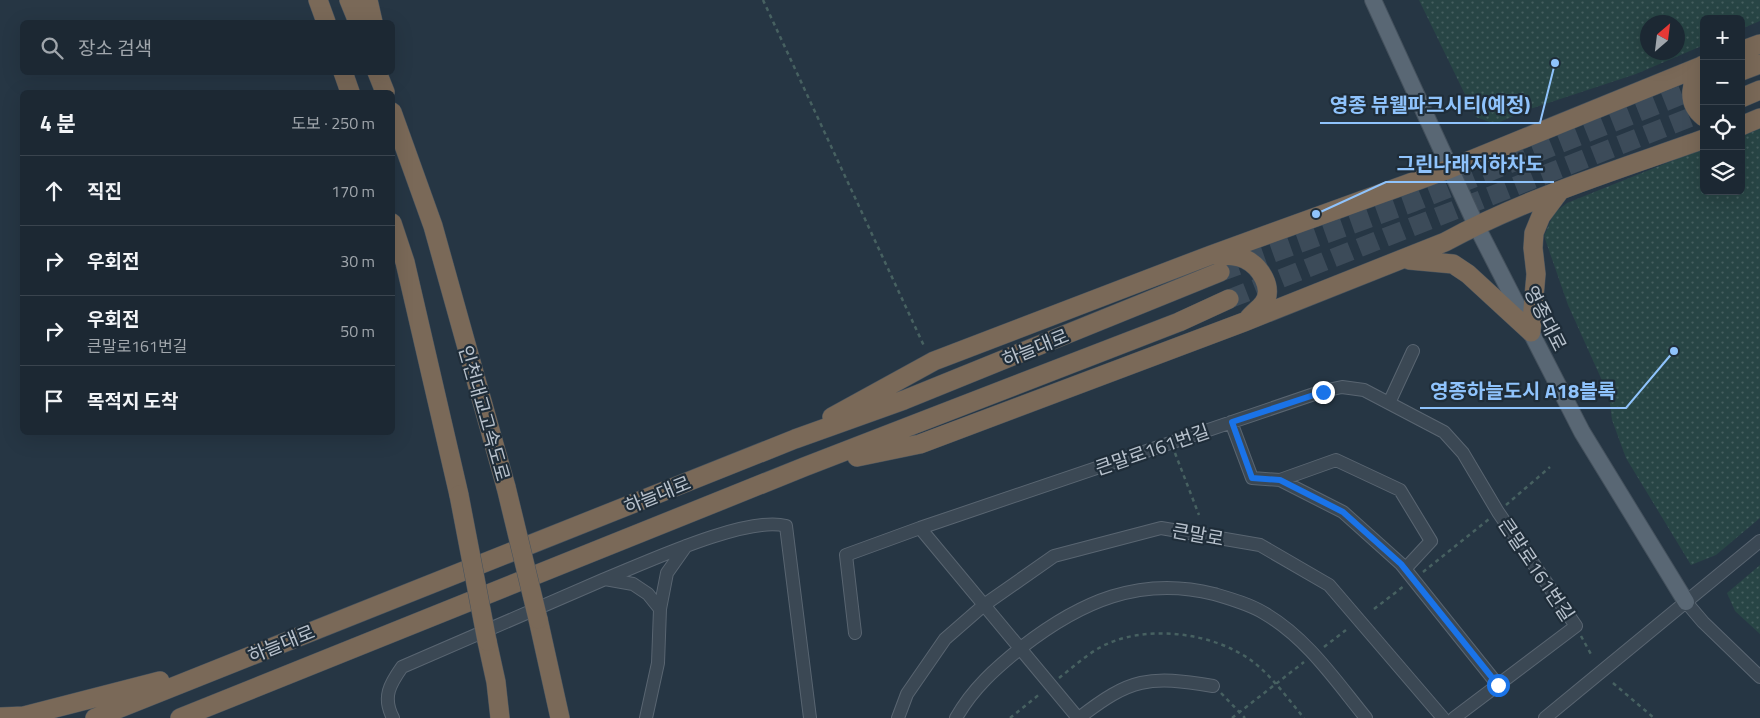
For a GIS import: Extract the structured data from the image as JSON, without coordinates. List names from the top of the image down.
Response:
{
  "streets": {
    "highway": ["하늘대로", "인천대교고속도로"],
    "main road": ["영종대로"],
    "street": ["큰말로161번길", "큰말로"]
  },
  "places": ["영종 뷰웰파크시티(예정)", "그린나래지하차도", "영종하늘도시 A18블록"],
  "north": "top right",
  "page": {
    "map_buttons": ["+", "−"],
    "search": "장소 검색",
    "heading": ["4 분", "도보 · 250 m"],
    "list": [
      ["직진", "170 m"],
      ["우회전", "30 m"],
      ["우회전", "큰말로161번길", "50 m"],
      "목적지 도착"
    ]
  }
}
